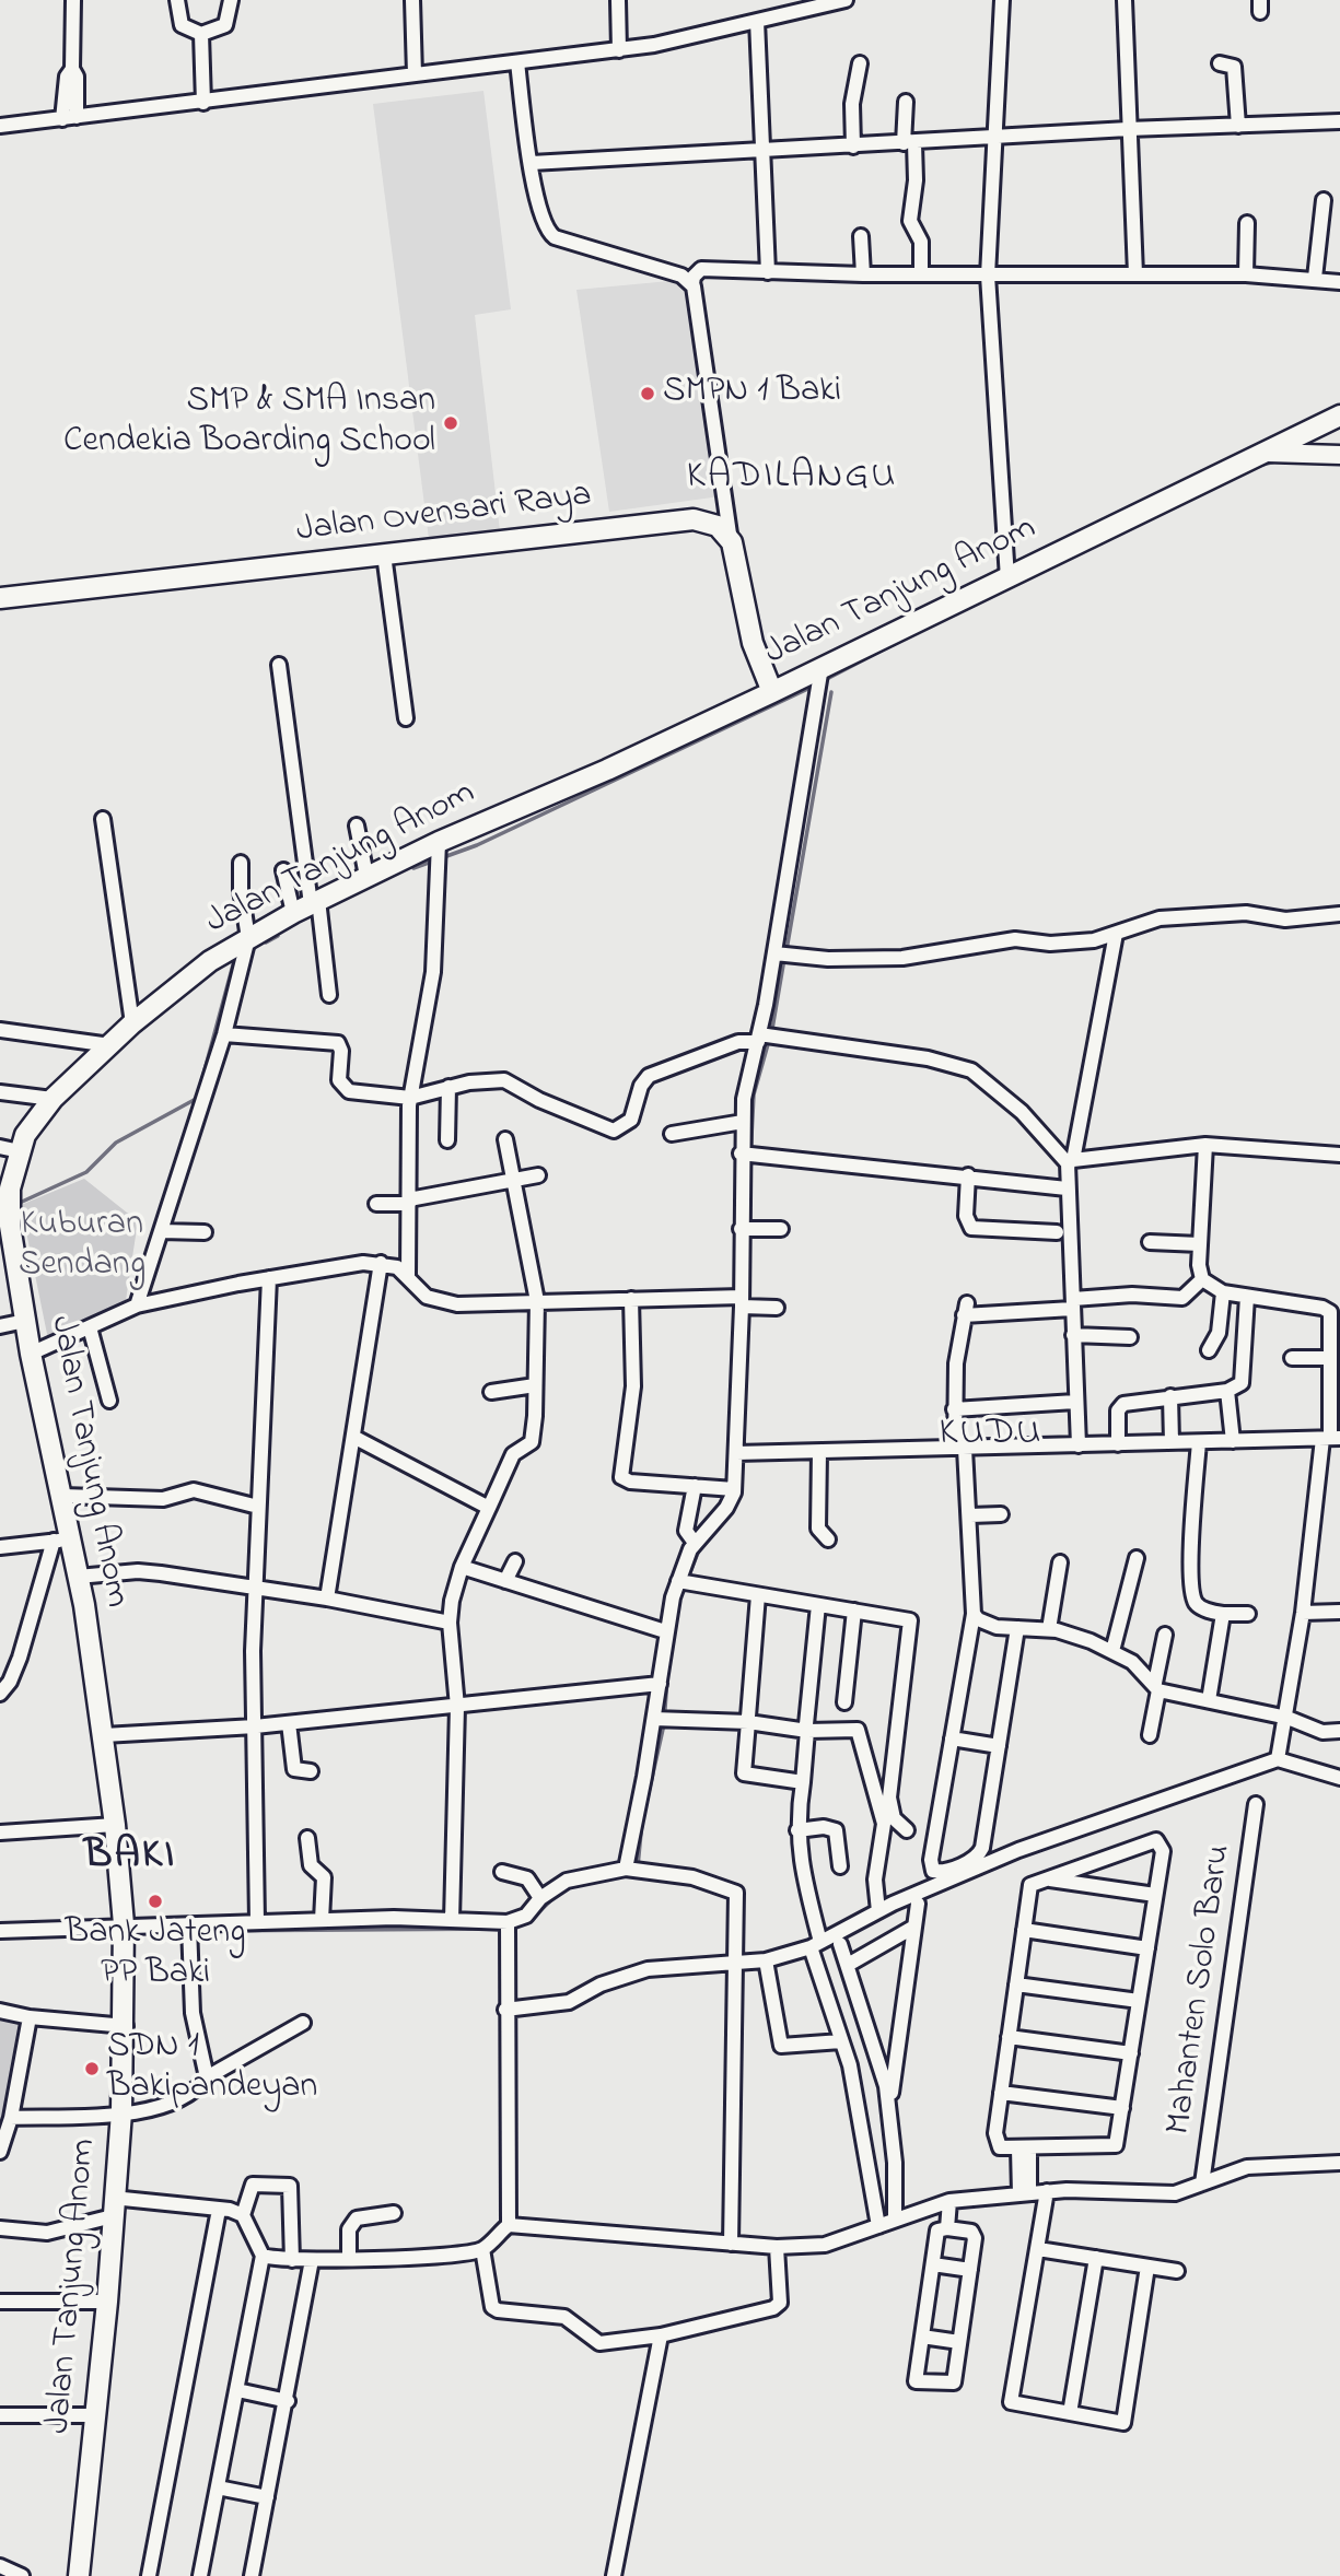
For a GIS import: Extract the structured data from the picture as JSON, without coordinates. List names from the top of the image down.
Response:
{
  "streets": {
    "main road": ["Jalan Ovensari Raya", "Jalan Tanjung Anom"],
    "street": ["Mahanten Solo Baru"]
  },
  "districts": ["KADILANGU", "KUDU", "BAKI"],
  "parks": ["Kuburan Sendang"],
  "places": [
    "SMPN 1 Baki",
    "SMP & SMA Insan Cendekia Boarding School",
    "Bank Jateng PP Baki",
    "SDN 1 Bakipandeyan"
  ]
}
